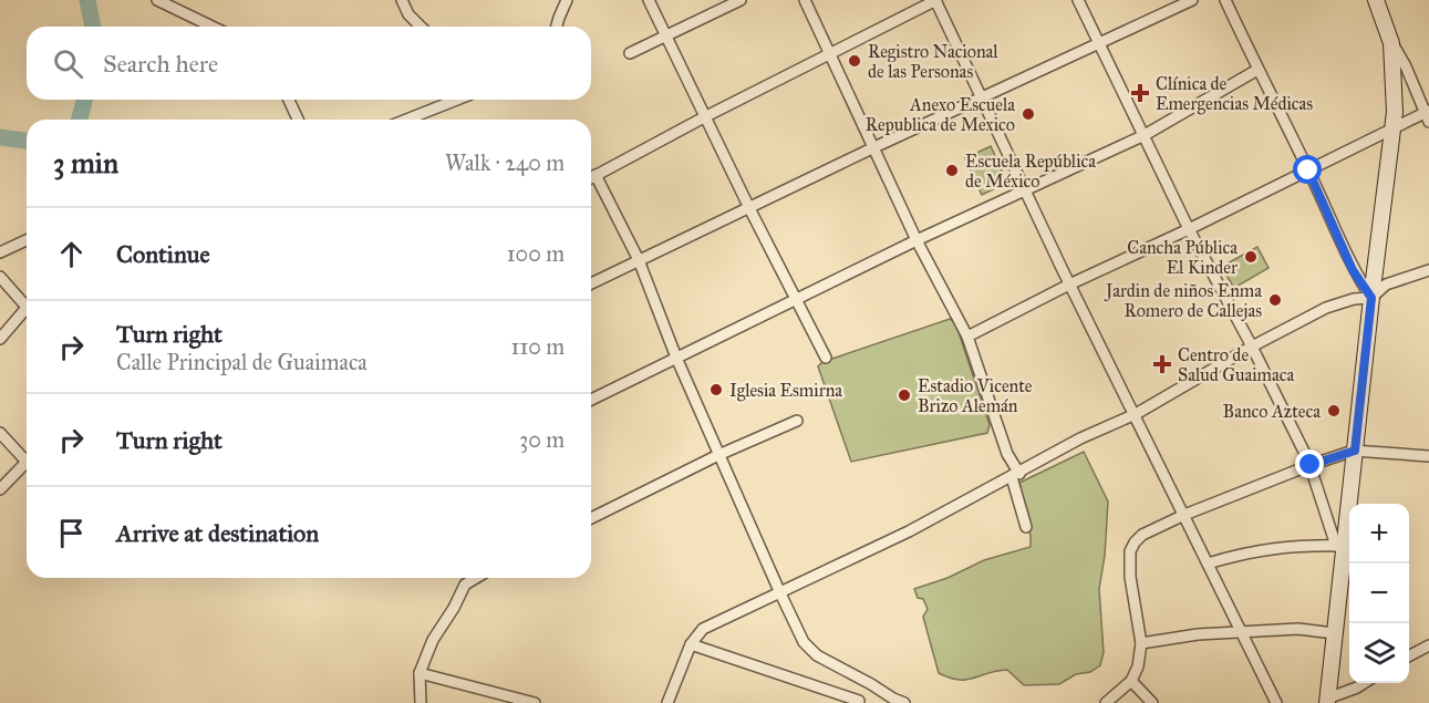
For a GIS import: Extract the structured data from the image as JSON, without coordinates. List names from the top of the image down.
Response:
{
  "places": {
    "other": [
      "Registro Nacional de las Personas",
      "Anexo Escuela Republica de Mexico",
      "Escuela República de México",
      "Cancha Pública El Kinder",
      "Jardin de niños Enma Romero de Callejas",
      "Iglesia Esmirna",
      "Estadio Vicente Brizo Alemán",
      "Banco Azteca"
    ],
    "health": ["Clínica de Emergencias Médicas", "Centro de Salud Guaimaca"]
  },
  "page": {
    "search": "Search here",
    "heading": ["3 min", "Walk · 240 m"],
    "list": [
      ["Continue", "100 m"],
      ["Turn right", "Calle Principal de Guaimaca", "110 m"],
      ["Turn right", "30 m"],
      "Arrive at destination"
    ],
    "map_buttons": ["+", "−"]
  }
}
